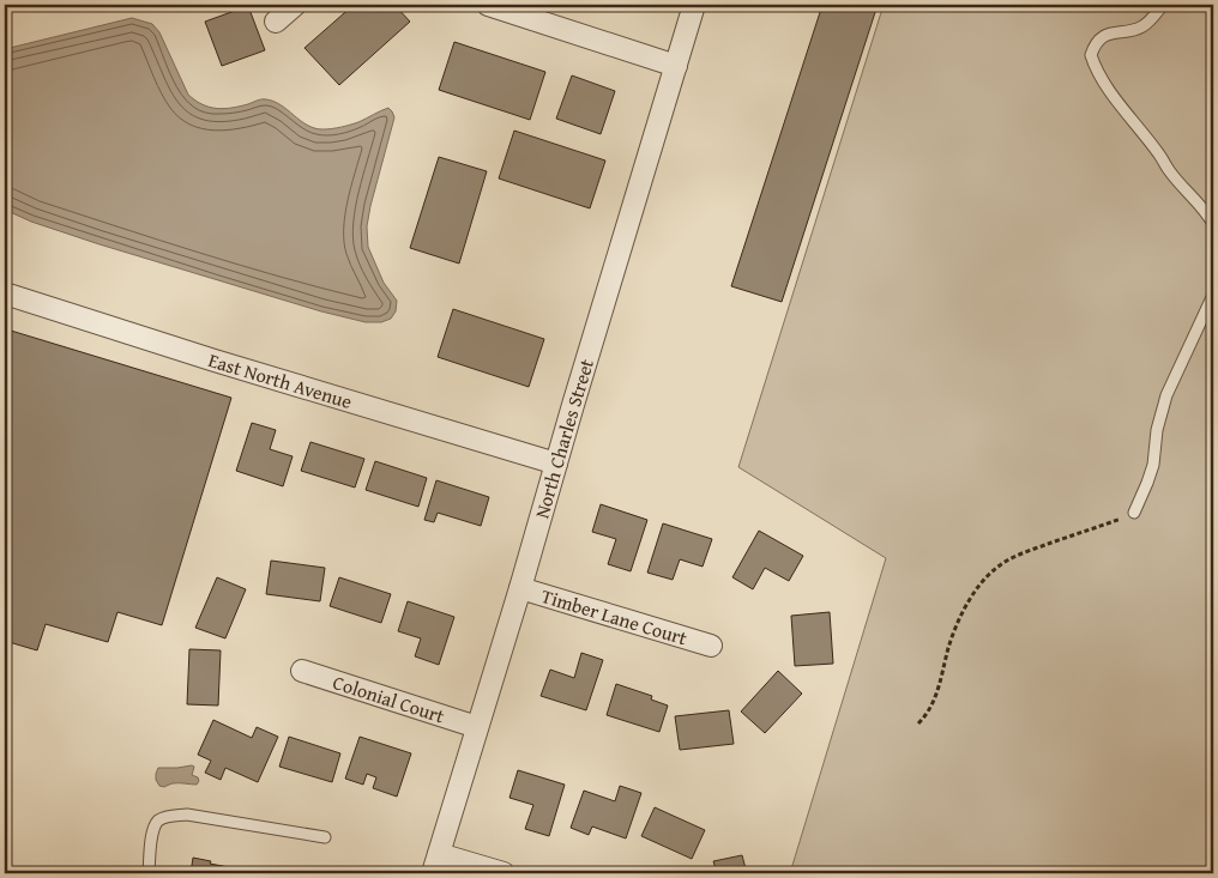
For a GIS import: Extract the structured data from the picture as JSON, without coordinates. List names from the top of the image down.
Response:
{
  "streets": {
    "street": [
      "East North Avenue",
      "North Charles Street",
      "Timber Lane Court",
      "Colonial Court"
    ]
  },
  "crossings": [
    ["East North Avenue", "North Charles Street"],
    ["North Charles Street", "Timber Lane Court"],
    ["North Charles Street", "Colonial Court"]
  ]
}
